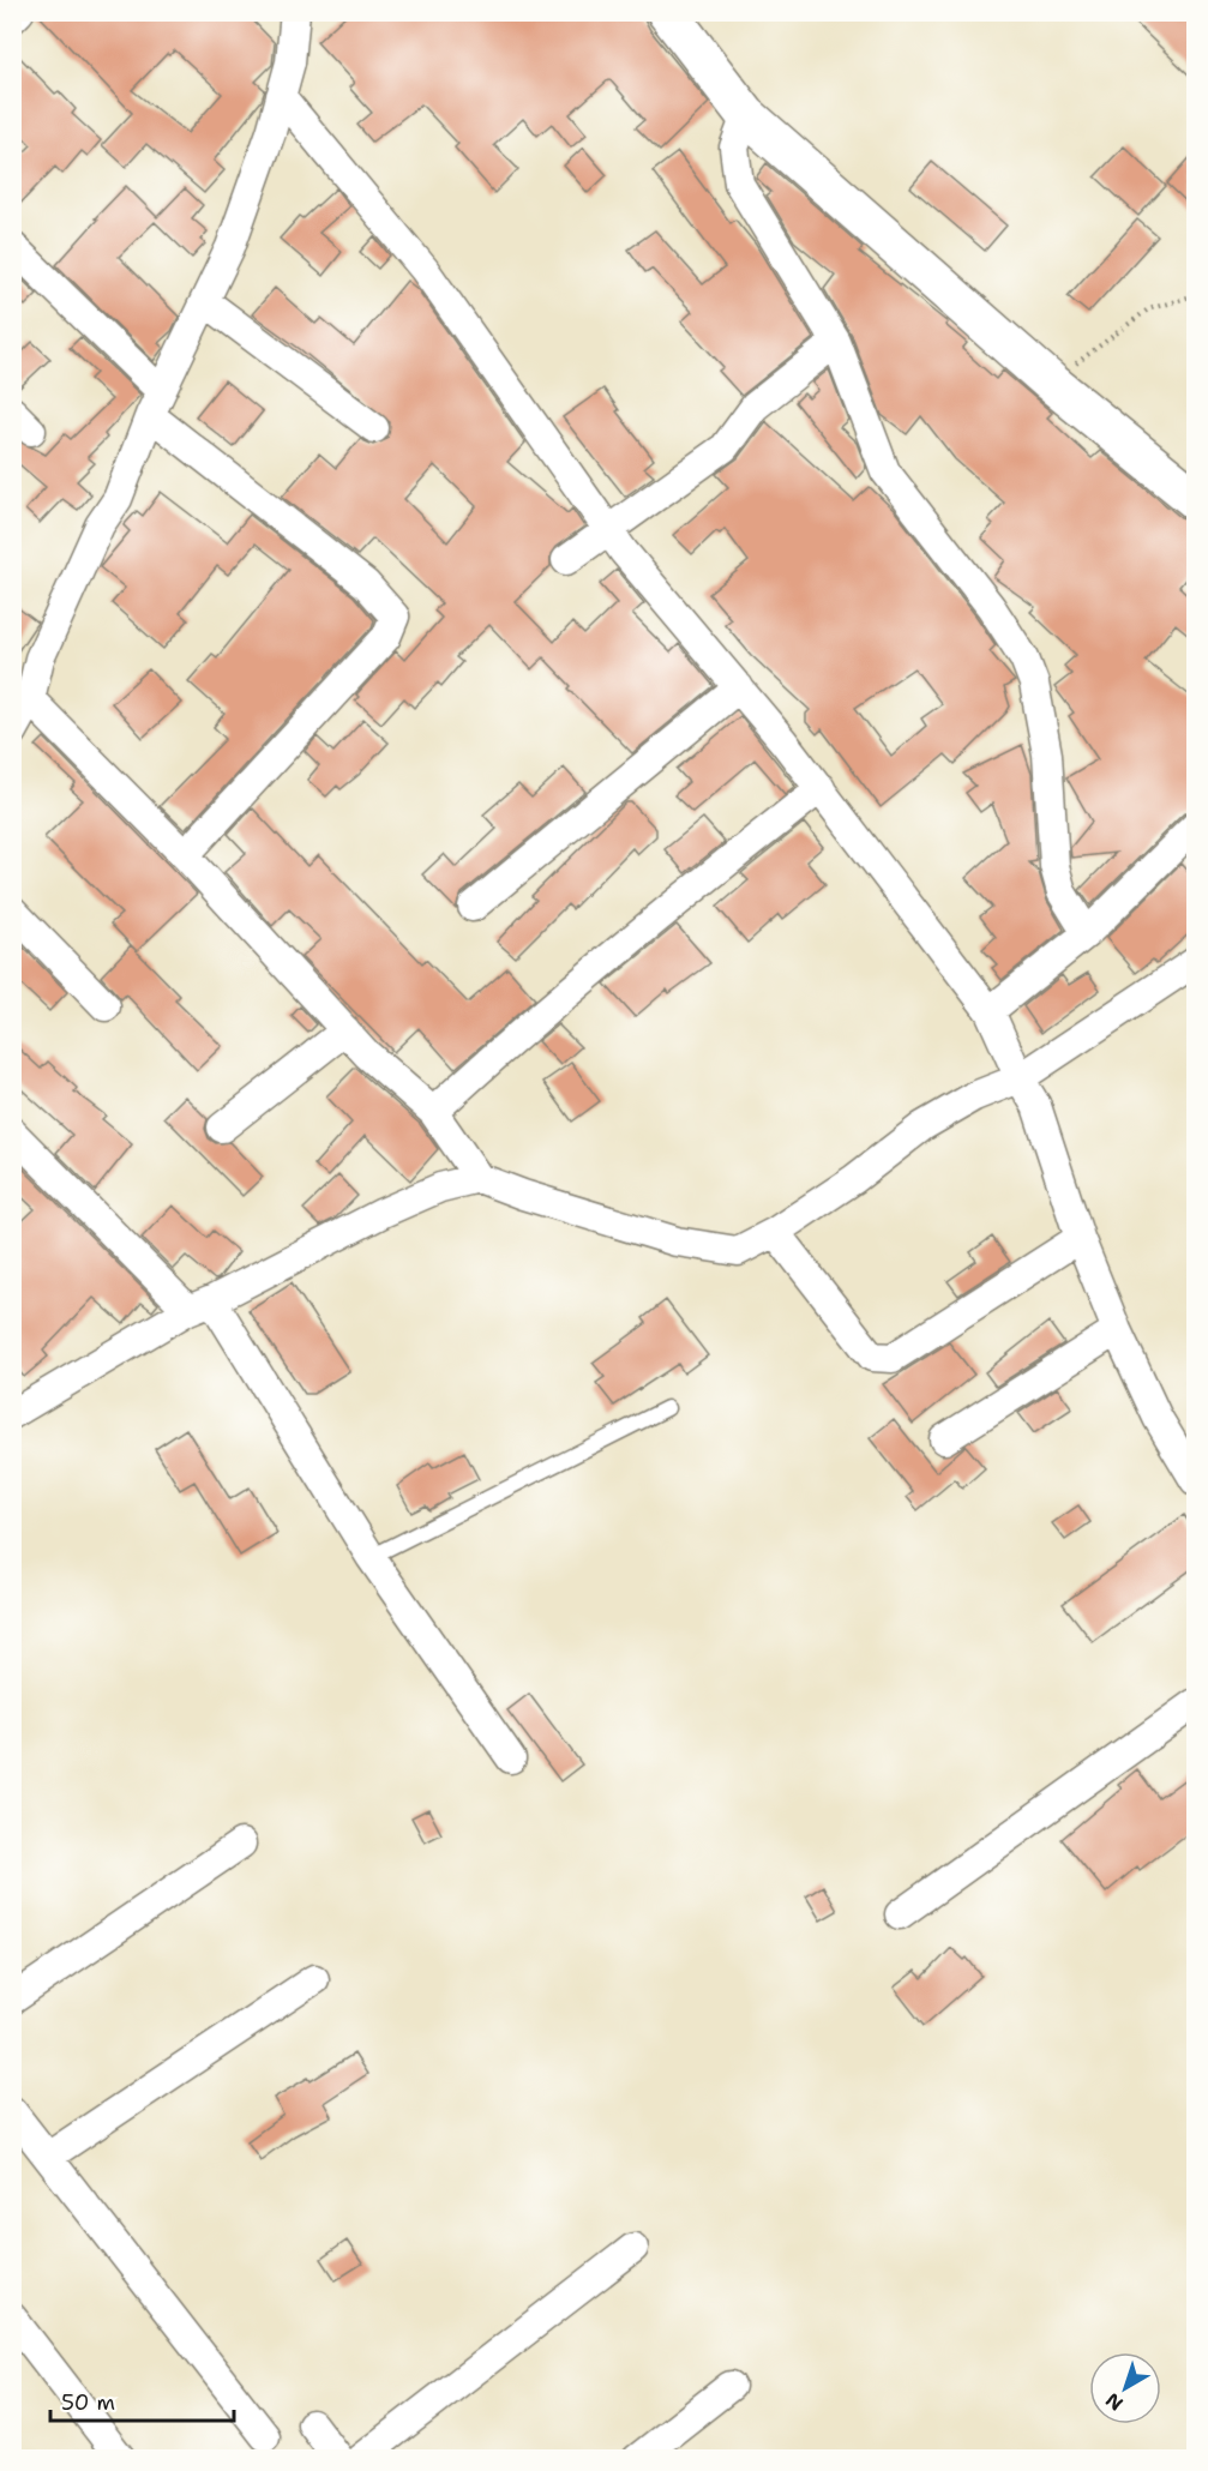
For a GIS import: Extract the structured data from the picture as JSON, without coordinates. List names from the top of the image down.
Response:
{
  "scale_bar": "50 m",
  "north": "bottom left"
}
